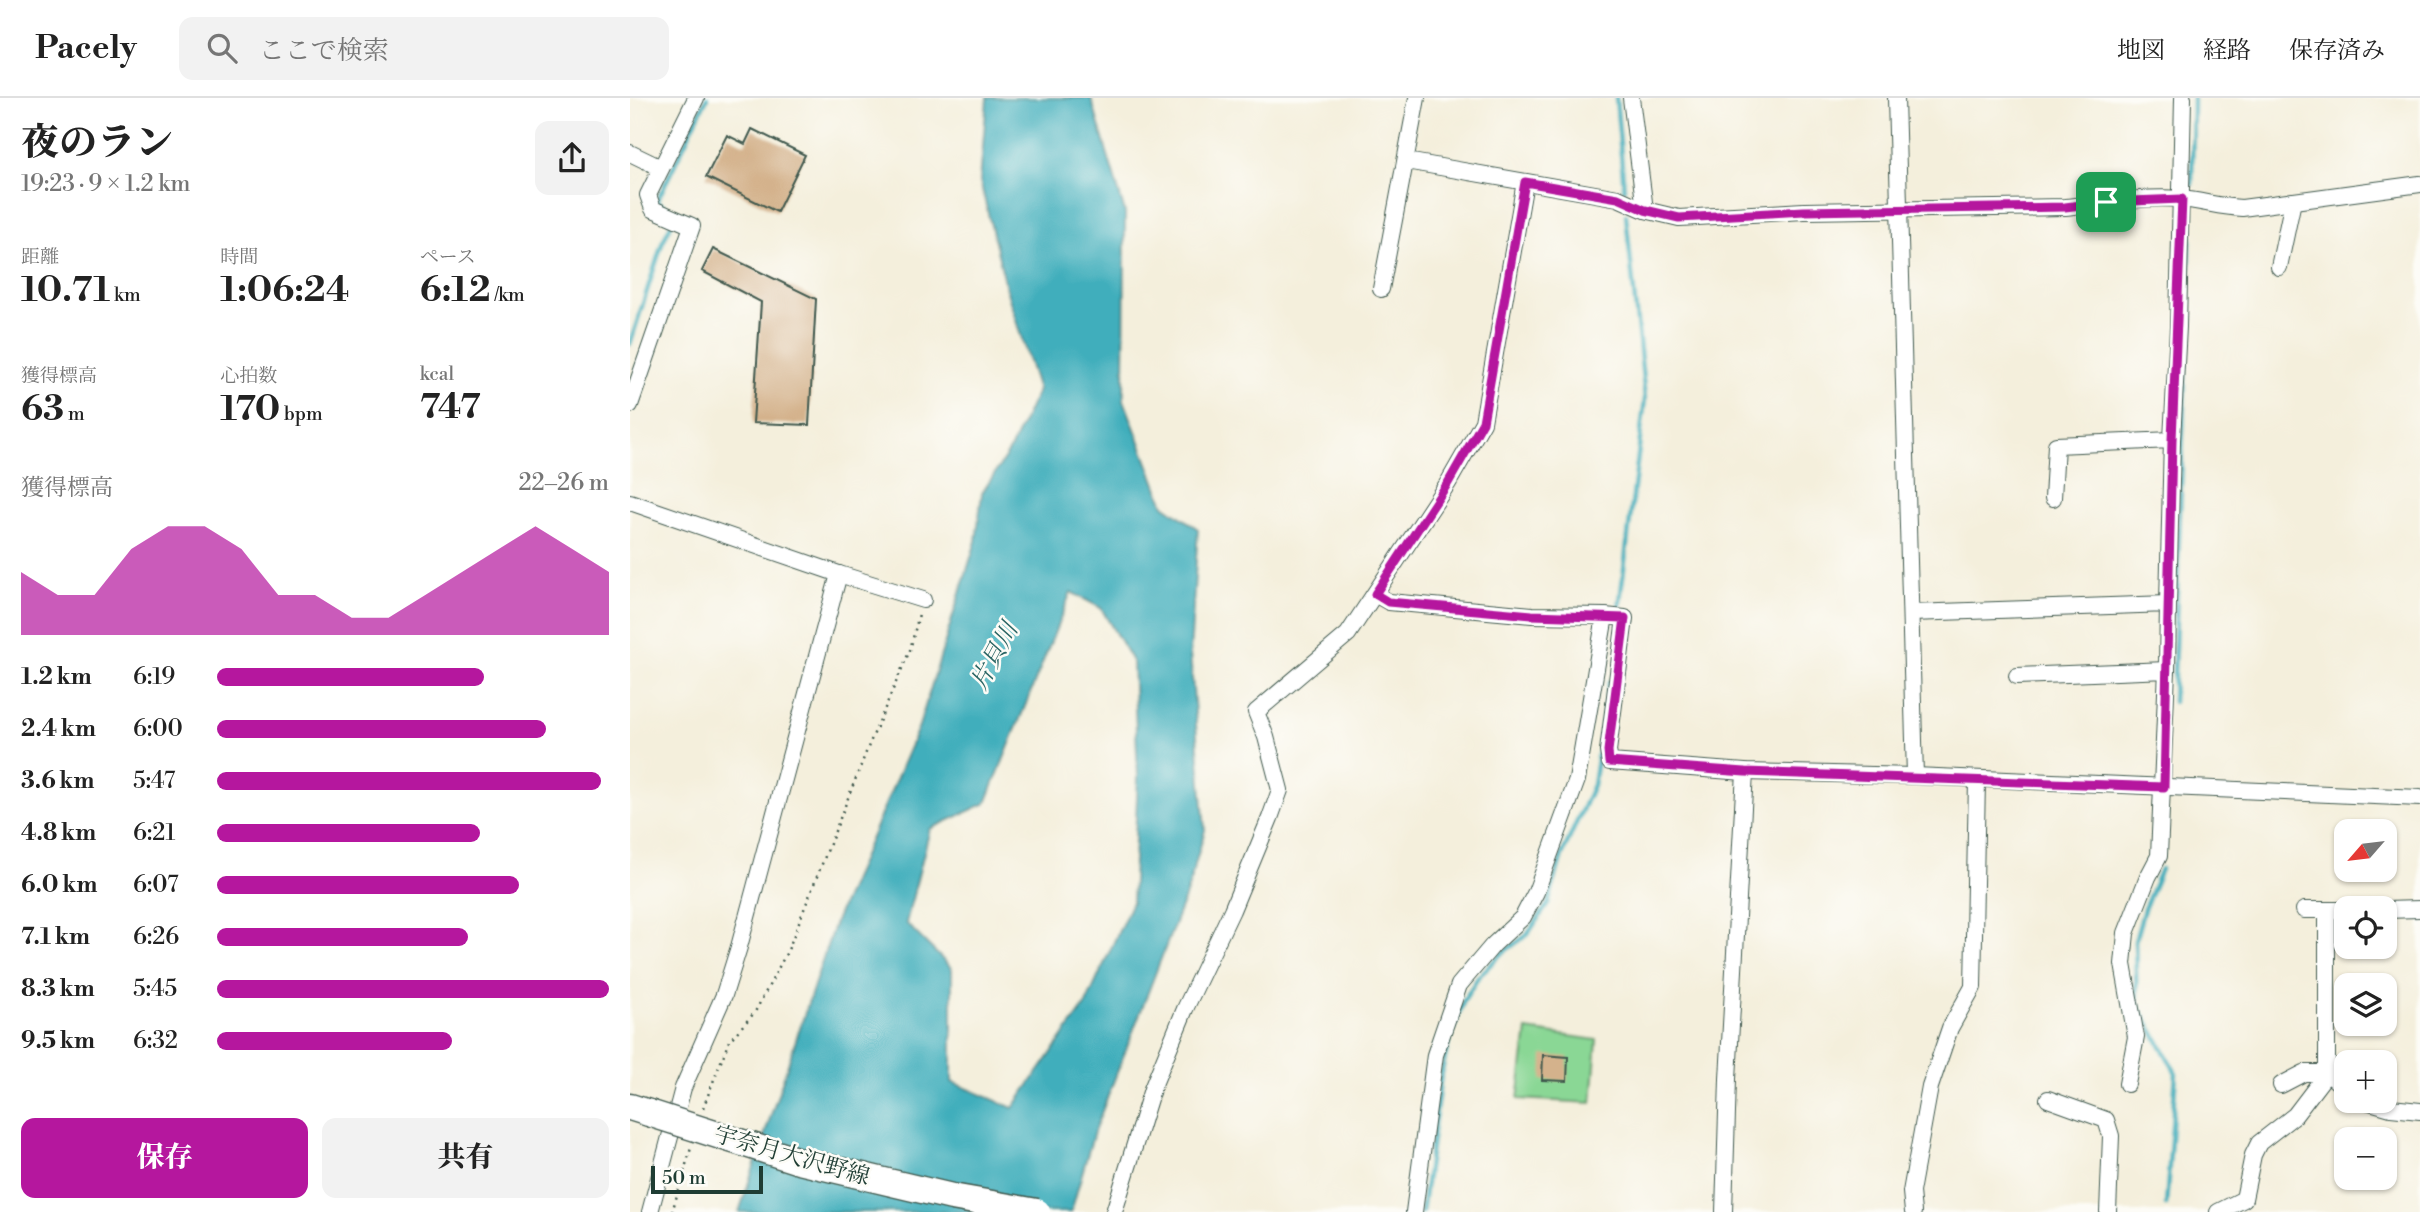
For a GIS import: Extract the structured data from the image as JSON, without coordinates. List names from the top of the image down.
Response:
{
  "streets": {
    "main road": ["宇奈月大沢野線"]
  },
  "water": ["片貝川"],
  "scale_bar": "50 m",
  "north": "bottom left",
  "page": {
    "header": "Pacely",
    "search": "ここで検索",
    "nav": ["地図", "経路", "保存済み"],
    "heading": ["夜のラン", "19:23 · 9 × 1.2 km"],
    "stats": [
      ["距離", "10.71 km"],
      ["時間", "1:06:24"],
      ["ペース", "6:12 /km"],
      ["獲得標高", "63 m"],
      ["心拍数", "170 bpm"],
      ["kcal", "747"]
    ],
    "chart": ["獲得標高", "22–26 m"],
    "list": [
      {
        "name": "1.2 km",
        "note": "6:19"
      },
      {
        "name": "2.4 km",
        "note": "6:00"
      },
      {
        "name": "3.6 km",
        "note": "5:47"
      },
      {
        "name": "4.8 km",
        "note": "6:21"
      },
      {
        "name": "6.0 km",
        "note": "6:07"
      },
      {
        "name": "7.1 km",
        "note": "6:26"
      },
      {
        "name": "8.3 km",
        "note": "5:45"
      },
      {
        "name": "9.5 km",
        "note": "6:32"
      }
    ],
    "map_buttons": ["+", "−"],
    "buttons": ["保存", "共有"],
    "scale": "50 m"
  }
}
